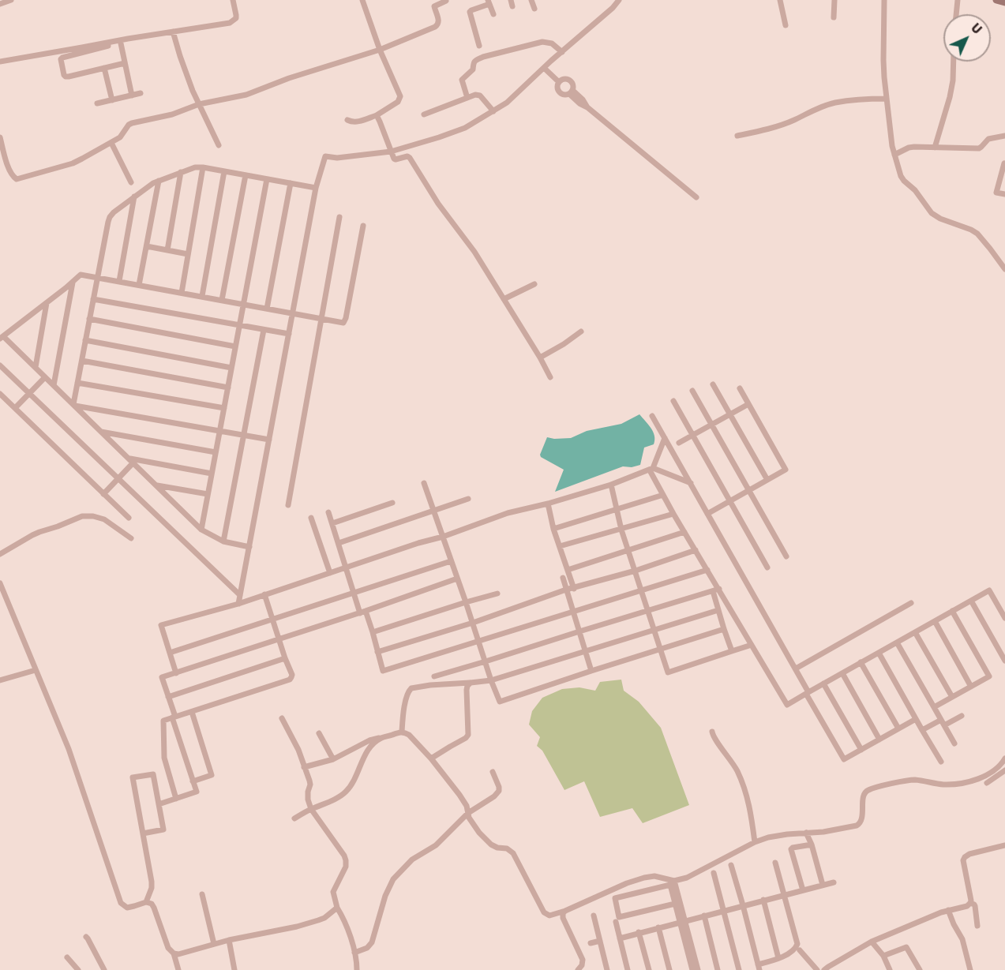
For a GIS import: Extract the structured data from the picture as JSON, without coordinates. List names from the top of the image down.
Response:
{
  "north": "top right"
}
